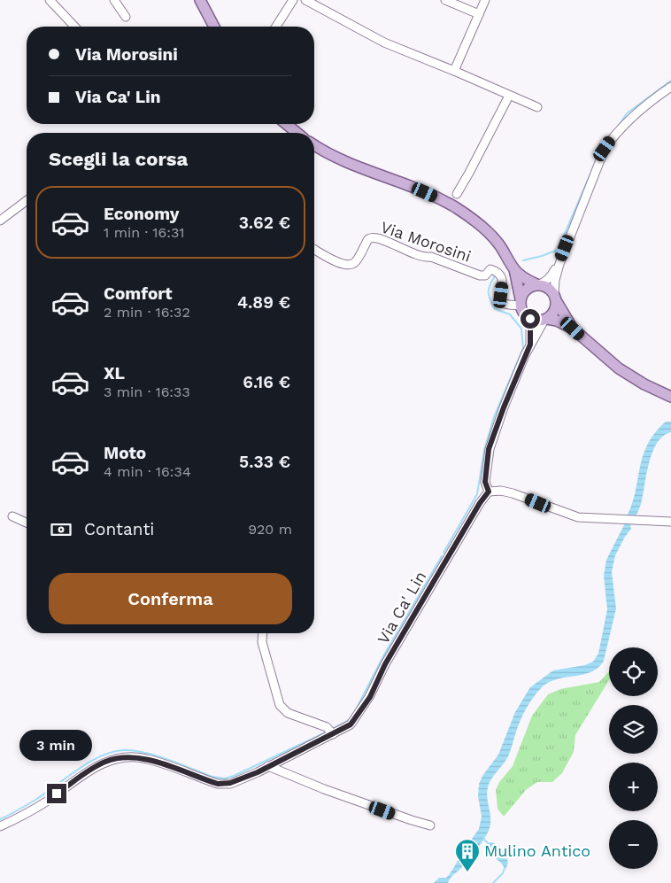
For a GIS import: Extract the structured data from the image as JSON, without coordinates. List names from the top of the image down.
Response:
{
  "streets": {
    "street": ["Via Morosini", "Via Ca' Lin"]
  },
  "places": {
    "building": ["Mulino Antico"]
  },
  "page": {
    "banner": ["Via Morosini", "Via Ca' Lin"],
    "heading": "Scegli la corsa",
    "list": [
      {
        "name": "Economy",
        "note": "1 min · 16:31",
        "value": "3.62 €"
      },
      {
        "name": "Comfort",
        "note": "2 min · 16:32",
        "value": "4.89 €"
      },
      {
        "name": "XL",
        "note": "3 min · 16:33",
        "value": "6.16 €"
      },
      {
        "name": "Moto",
        "note": "4 min · 16:34",
        "value": "5.33 €"
      }
    ],
    "pay": ["Contanti", "920 m"],
    "buttons": "Conferma",
    "map_buttons": ["+", "−"],
    "bubble": "3 min"
  }
}
